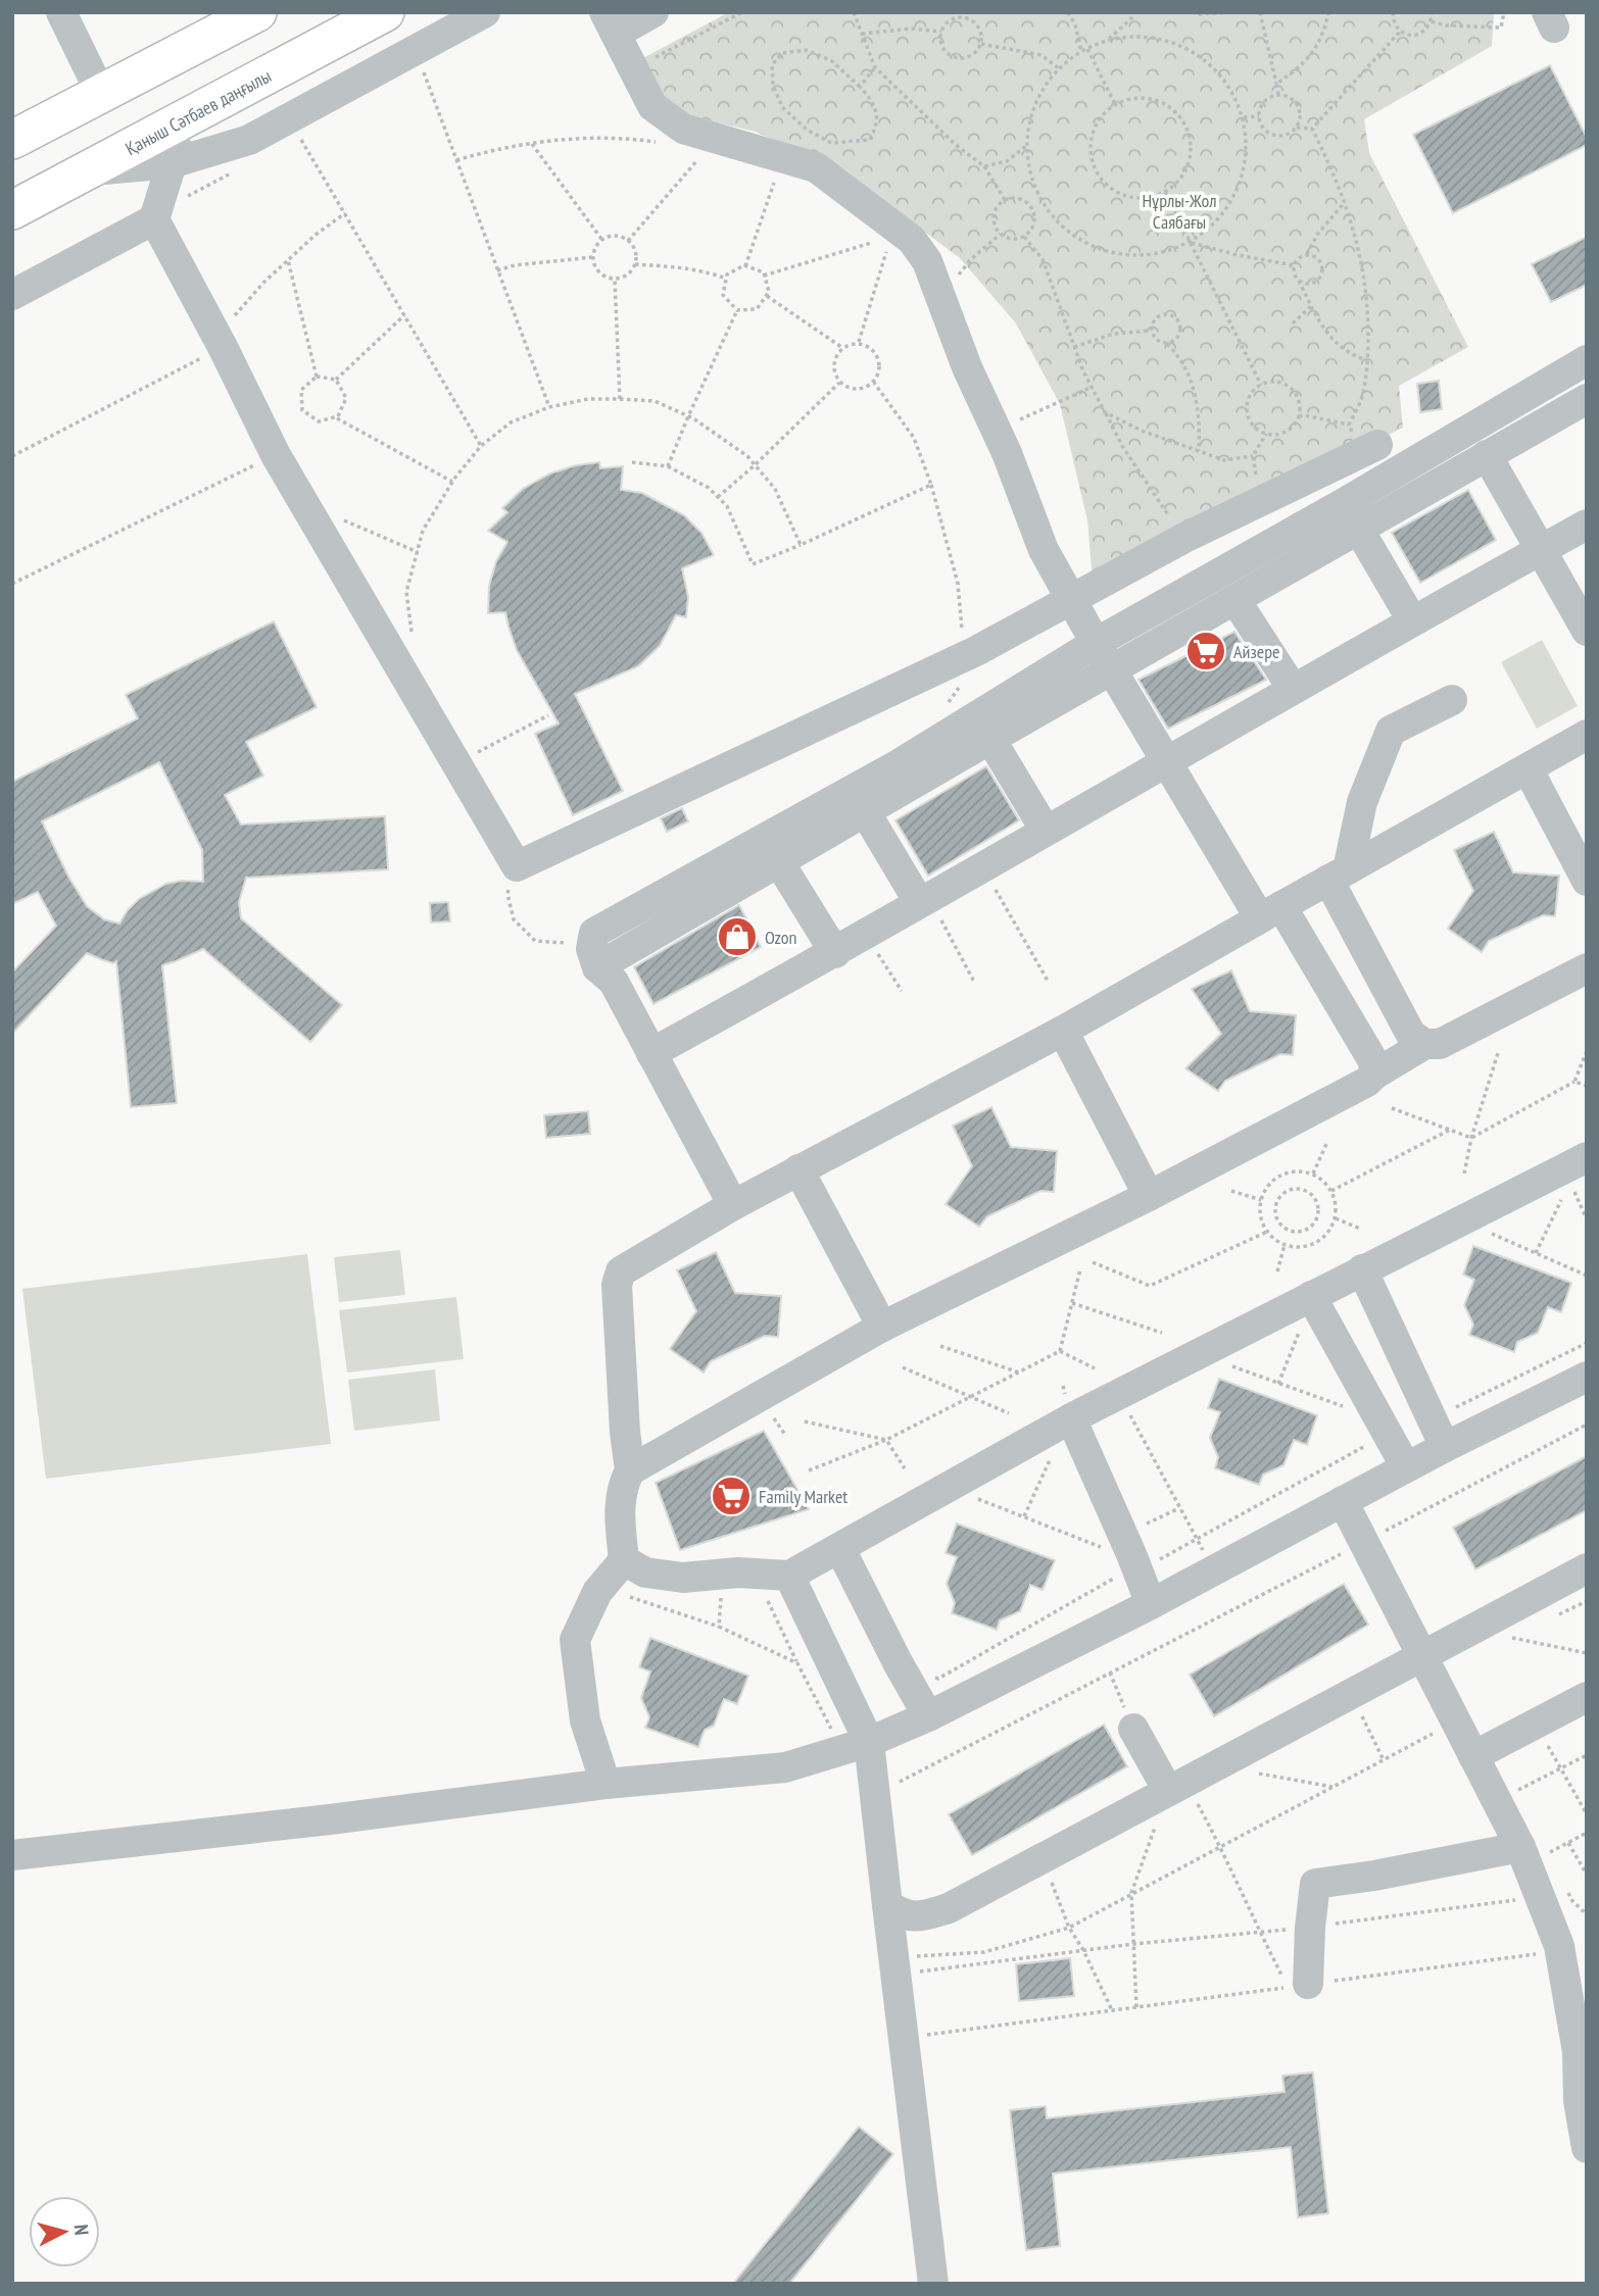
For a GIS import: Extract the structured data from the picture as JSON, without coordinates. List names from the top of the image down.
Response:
{
  "streets": {
    "main road": ["Қаныш Сәтбаев даңғылы"]
  },
  "parks": ["Нұрлы-Жол Саябағы"],
  "places": {
    "supermarket": ["Айзере", "Family Market"],
    "shop": ["Ozon"]
  },
  "north": "right"
}
